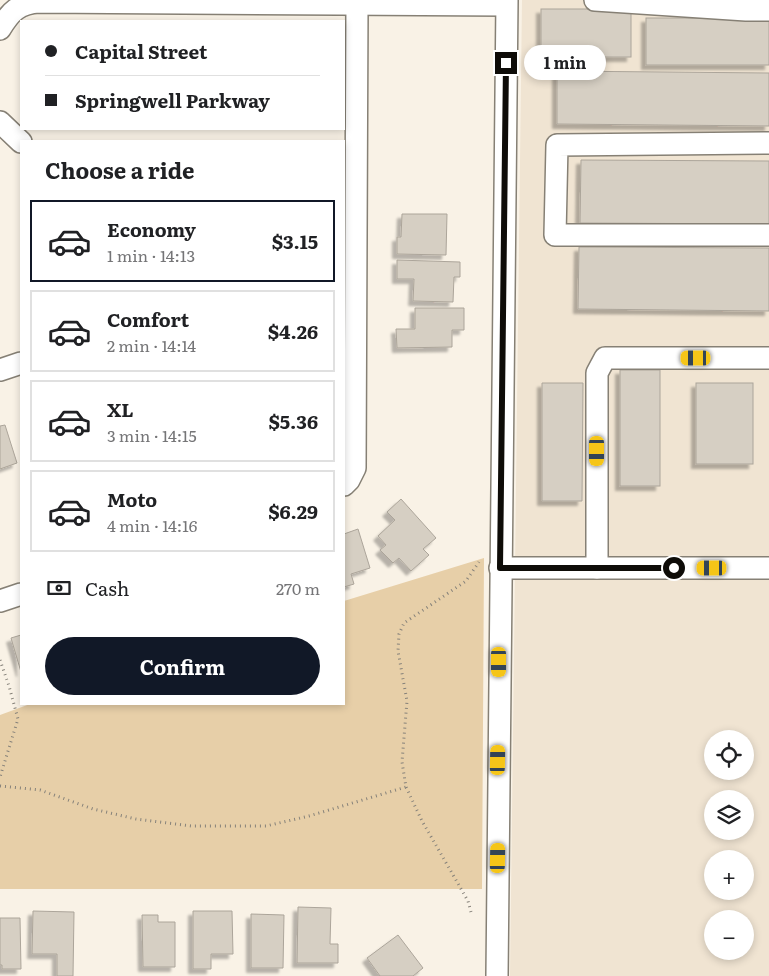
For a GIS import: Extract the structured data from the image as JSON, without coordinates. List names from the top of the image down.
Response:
{
  "page": {
    "banner": ["Capital Street", "Springwell Parkway"],
    "bubble": "1 min",
    "heading": "Choose a ride",
    "list": [
      {
        "name": "Economy",
        "note": "1 min · 14:13",
        "value": "$3.15"
      },
      {
        "name": "Comfort",
        "note": "2 min · 14:14",
        "value": "$4.26"
      },
      {
        "name": "XL",
        "note": "3 min · 14:15",
        "value": "$5.36"
      },
      {
        "name": "Moto",
        "note": "4 min · 14:16",
        "value": "$6.29"
      }
    ],
    "pay": ["Cash", "270 m"],
    "buttons": "Confirm",
    "map_buttons": ["+", "−"]
  }
}
